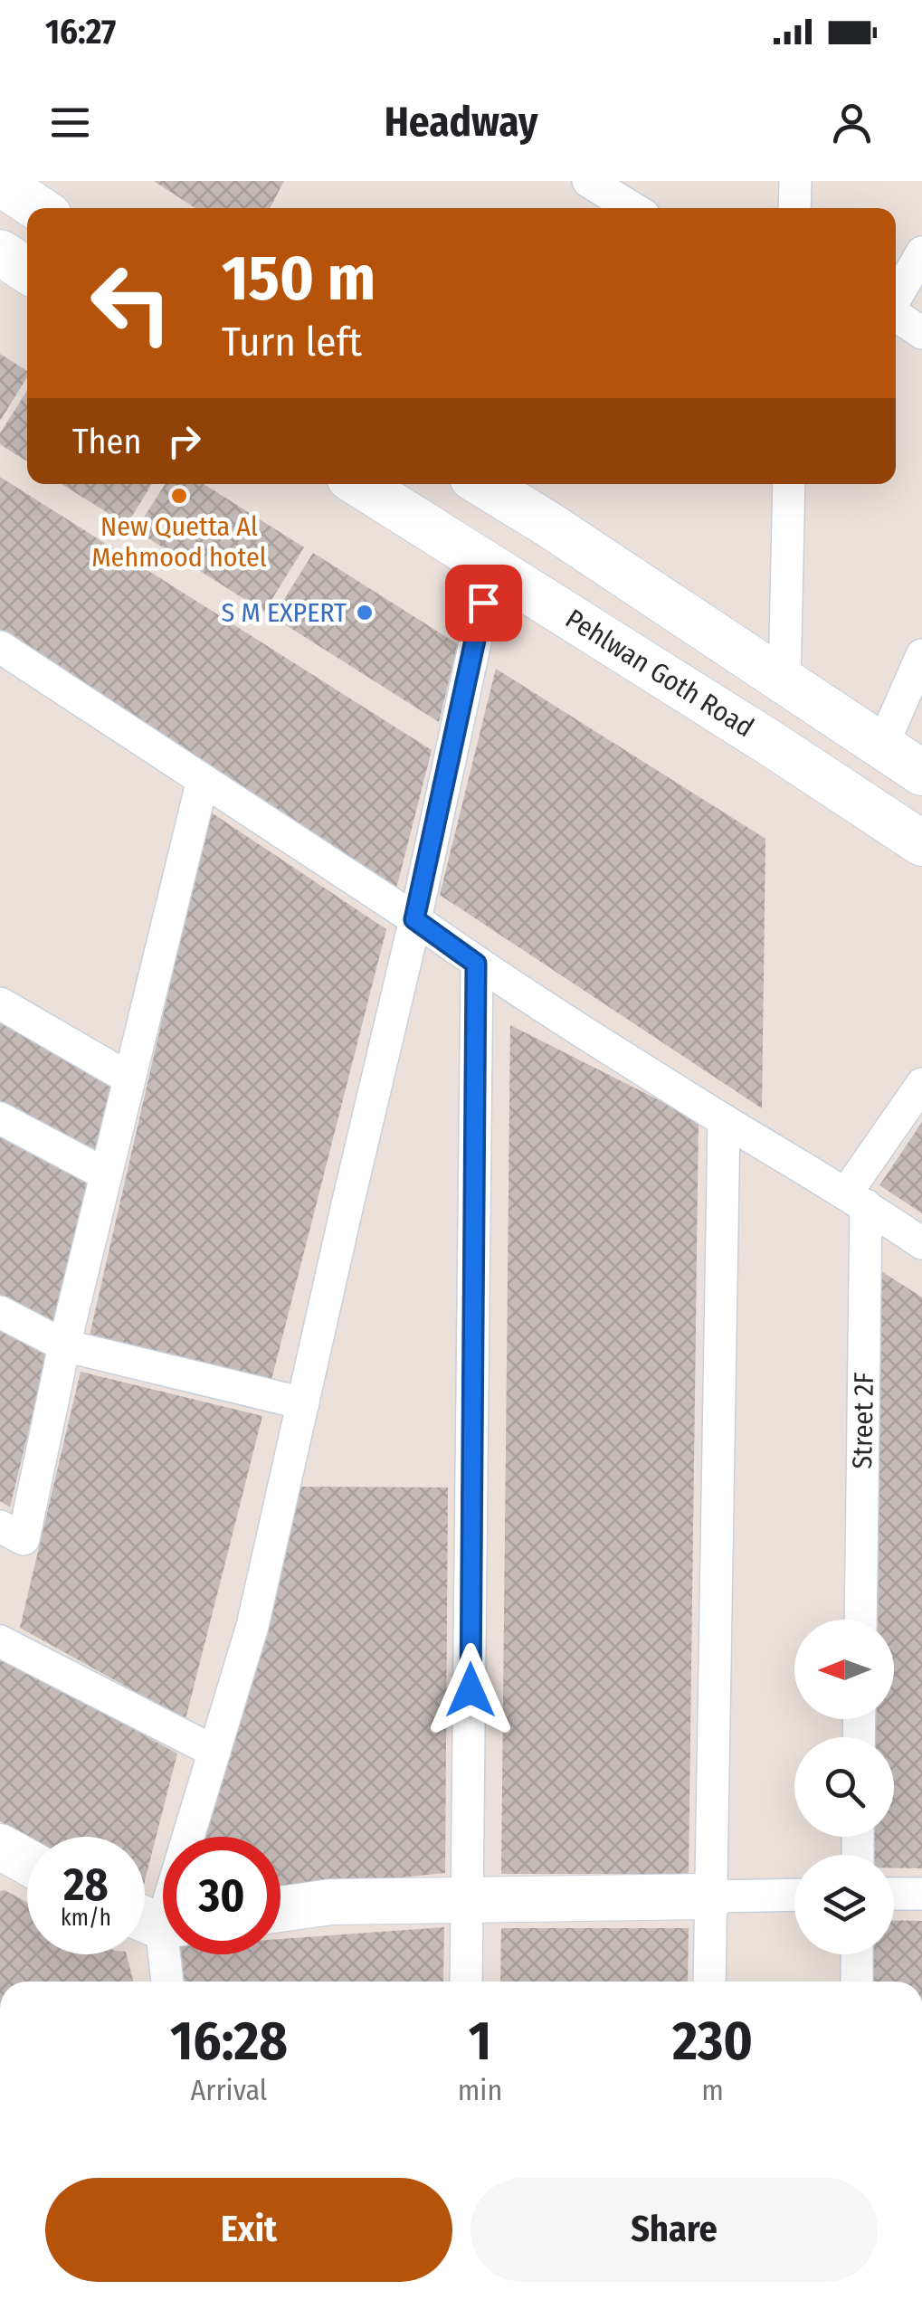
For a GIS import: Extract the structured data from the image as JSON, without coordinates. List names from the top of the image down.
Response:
{
  "streets": {
    "main road": ["Pehlwan Goth Road"],
    "street": ["Street 2F"]
  },
  "places": ["New Quetta Al Mehmood hotel", "S M EXPERT"],
  "north": "left",
  "page": {
    "status": "16:27",
    "header": "Headway",
    "turn": ["150 m", "Turn left"],
    "then": "Then",
    "speed": "28 km/h",
    "limit": "30",
    "eta": [
      "16:28",
      "Arrival",
      "1",
      "min",
      "230",
      "m"
    ],
    "buttons": ["Exit", "Share"]
  }
}
